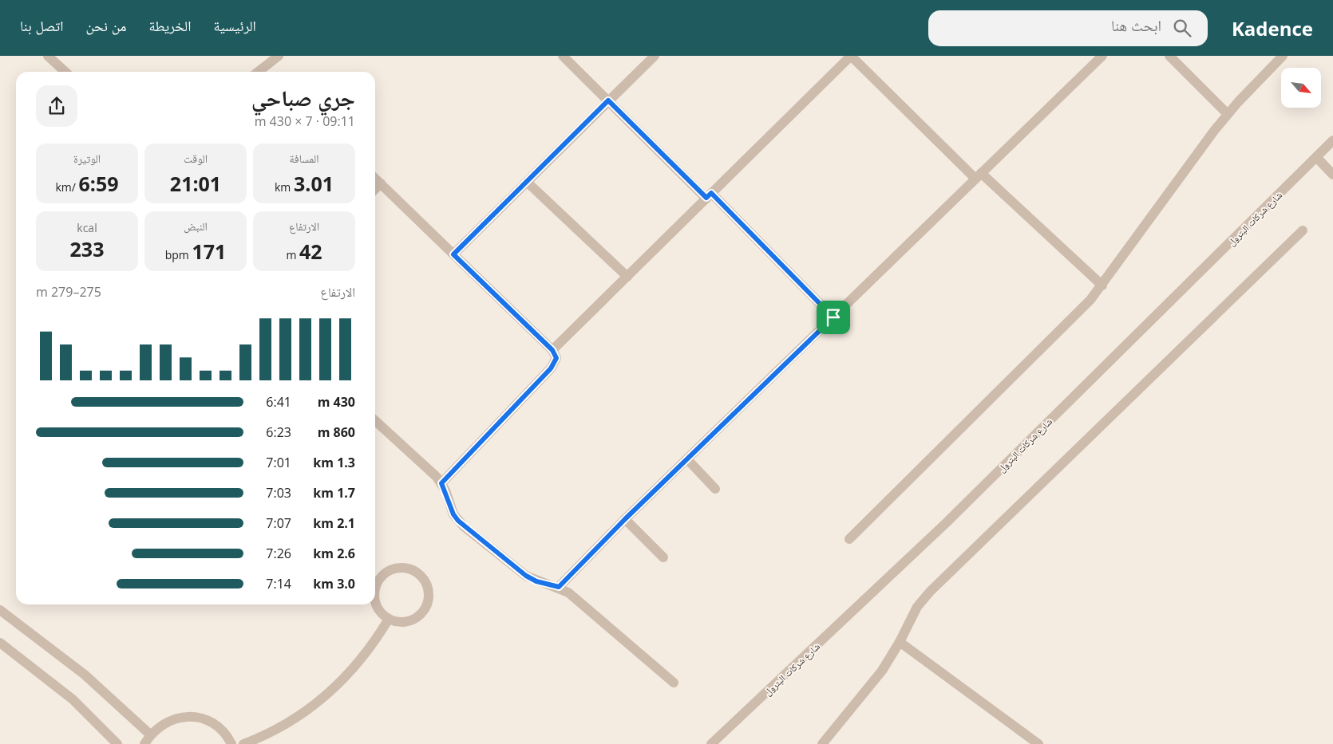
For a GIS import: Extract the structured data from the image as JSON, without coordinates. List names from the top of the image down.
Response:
{
  "streets": {
    "street": ["شارع شركات البترول"]
  },
  "north": "bottom right",
  "page": {
    "header": "Kadence",
    "search": "ابحث هنا",
    "nav": [
      "الرئيسية",
      "الخريطة",
      "من نحن",
      "اتصل بنا"
    ],
    "heading": ["جري صباحي", "09:11 · 7 × 430 m"],
    "stats": [
      ["المسافة", "3.01 km"],
      ["الوقت", "21:01"],
      ["الوتيرة", "6:59 /km"],
      ["الارتفاع", "42 m"],
      ["النبض", "171 bpm"],
      ["kcal", "233"]
    ],
    "chart": ["الارتفاع", "275–279 m"],
    "list": [
      {
        "name": "430 m",
        "note": "6:41"
      },
      {
        "name": "860 m",
        "note": "6:23"
      },
      {
        "name": "1.3 km",
        "note": "7:01"
      },
      {
        "name": "1.7 km",
        "note": "7:03"
      },
      {
        "name": "2.1 km",
        "note": "7:07"
      },
      {
        "name": "2.6 km",
        "note": "7:26"
      },
      {
        "name": "3.0 km",
        "note": "7:14"
      }
    ]
  }
}
